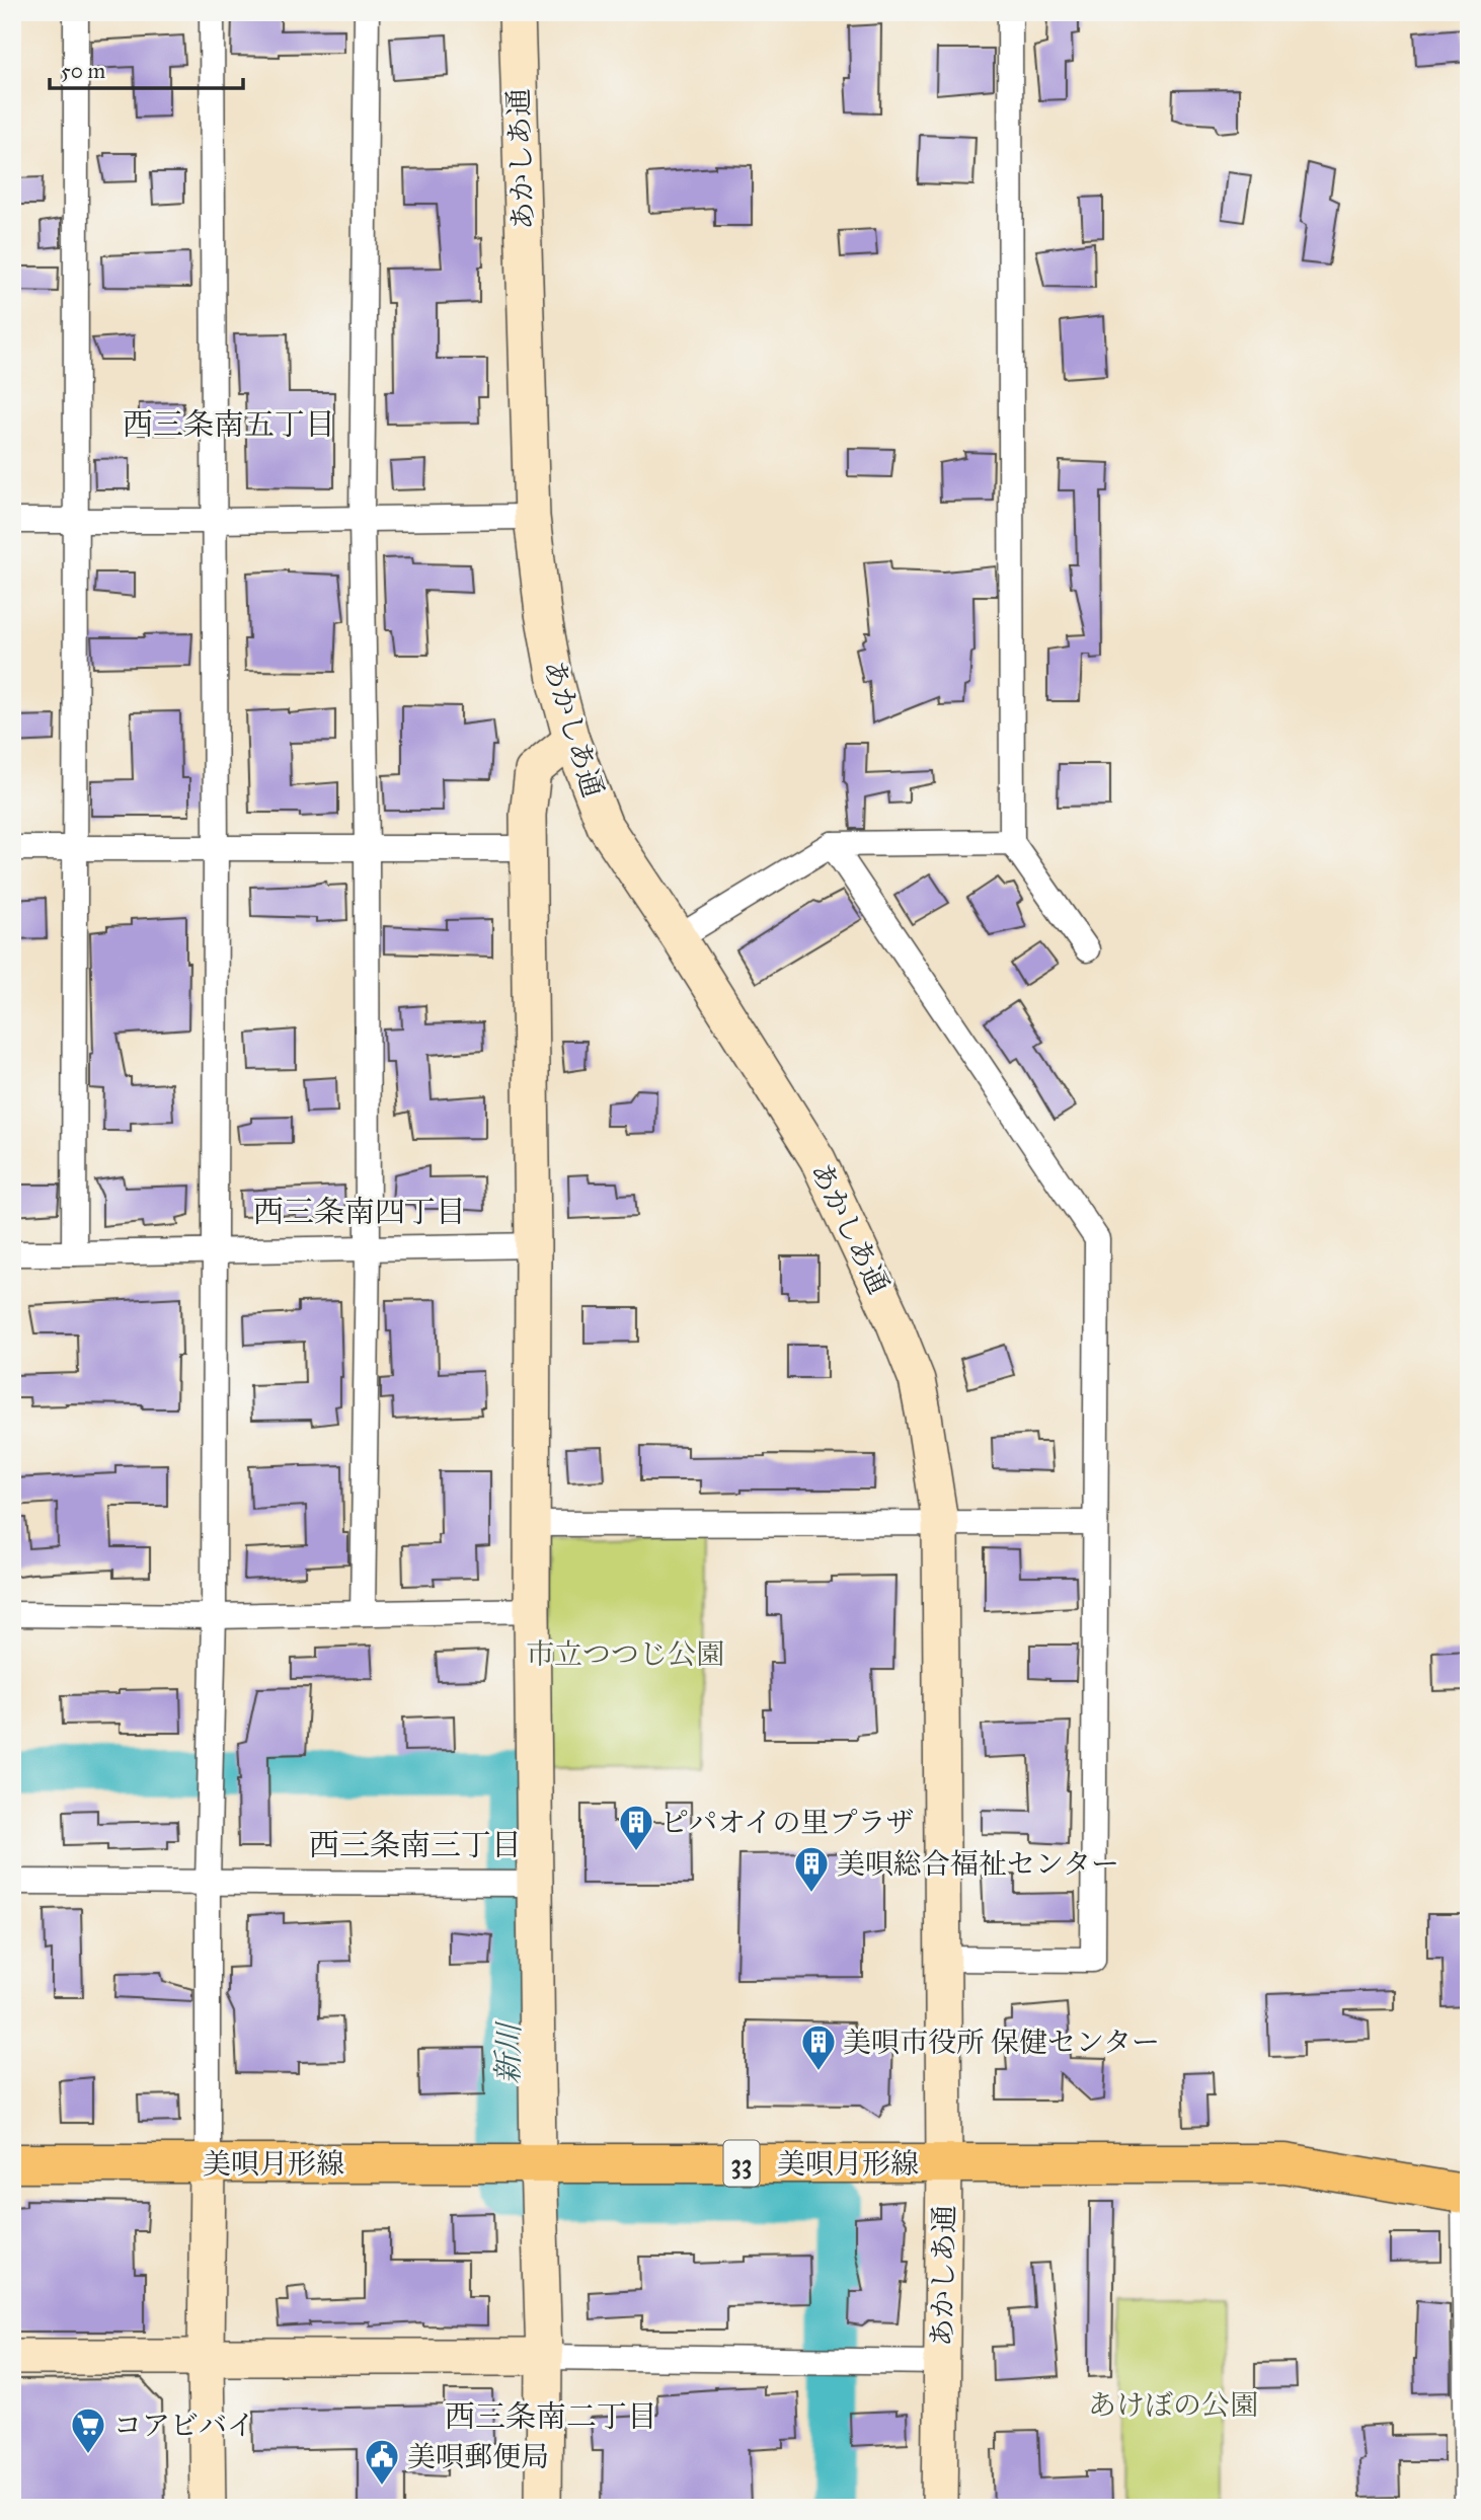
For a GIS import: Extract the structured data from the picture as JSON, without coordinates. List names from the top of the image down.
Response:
{
  "streets": {
    "main road": ["美唄月形線", "33"],
    "street": ["あかしあ通"]
  },
  "crossings": [
    ["あかしあ通", "美唄月形線"]
  ],
  "districts": [
    "西三条南五丁目",
    "西三条南四丁目",
    "西三条南三丁目",
    "西三条南二丁目"
  ],
  "water": ["新川"],
  "parks": ["市立つつじ公園", "あけぼの公園"],
  "places": {
    "building": ["ピパオイの里プラザ", "美唄総合福祉センター", "美唄市役所 保健センター"],
    "supermarket": ["コアビバイ"],
    "public building": ["美唄郵便局"]
  },
  "scale_bar": "50 m"
}
